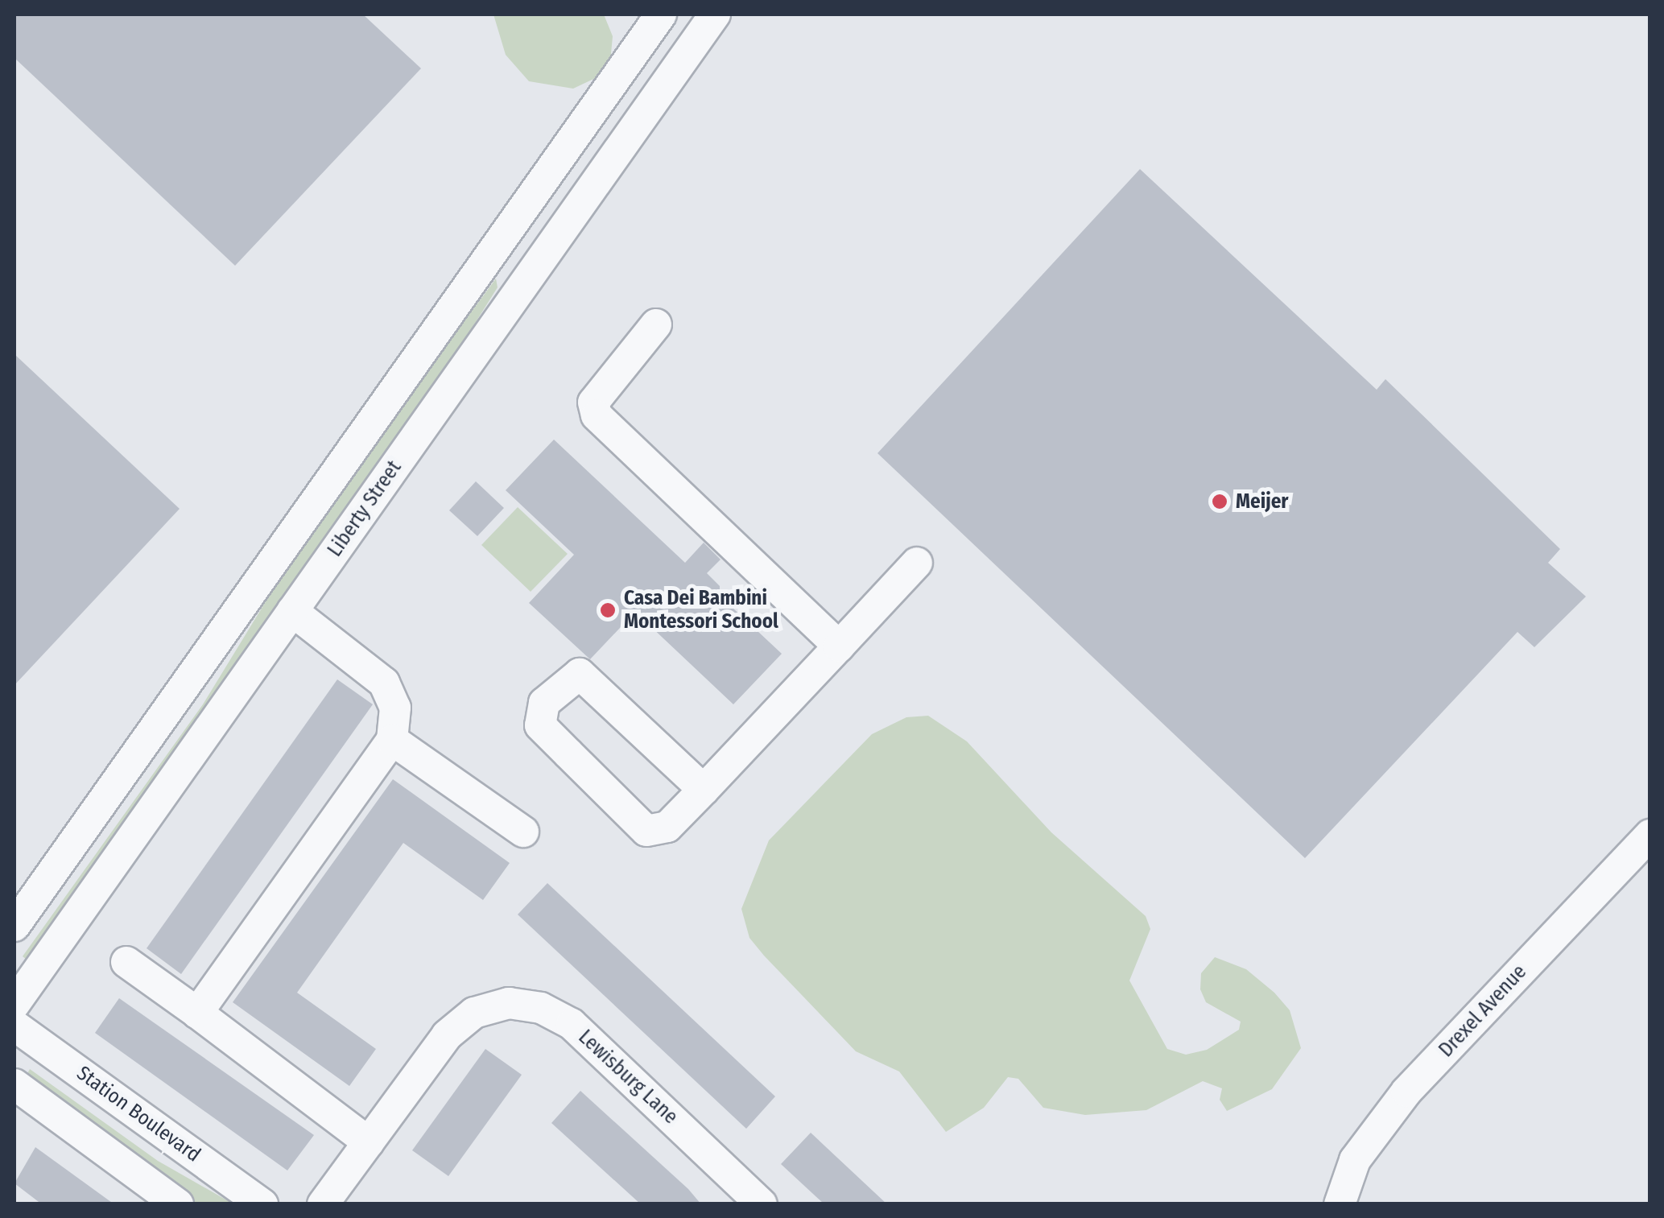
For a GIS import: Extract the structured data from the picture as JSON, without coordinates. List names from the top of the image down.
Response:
{
  "streets": {
    "street": [
      "Liberty Street",
      "Drexel Avenue",
      "Lewisburg Lane",
      "Station Boulevard"
    ]
  },
  "places": ["Meijer", "Casa Dei Bambini Montessori School"]
}
